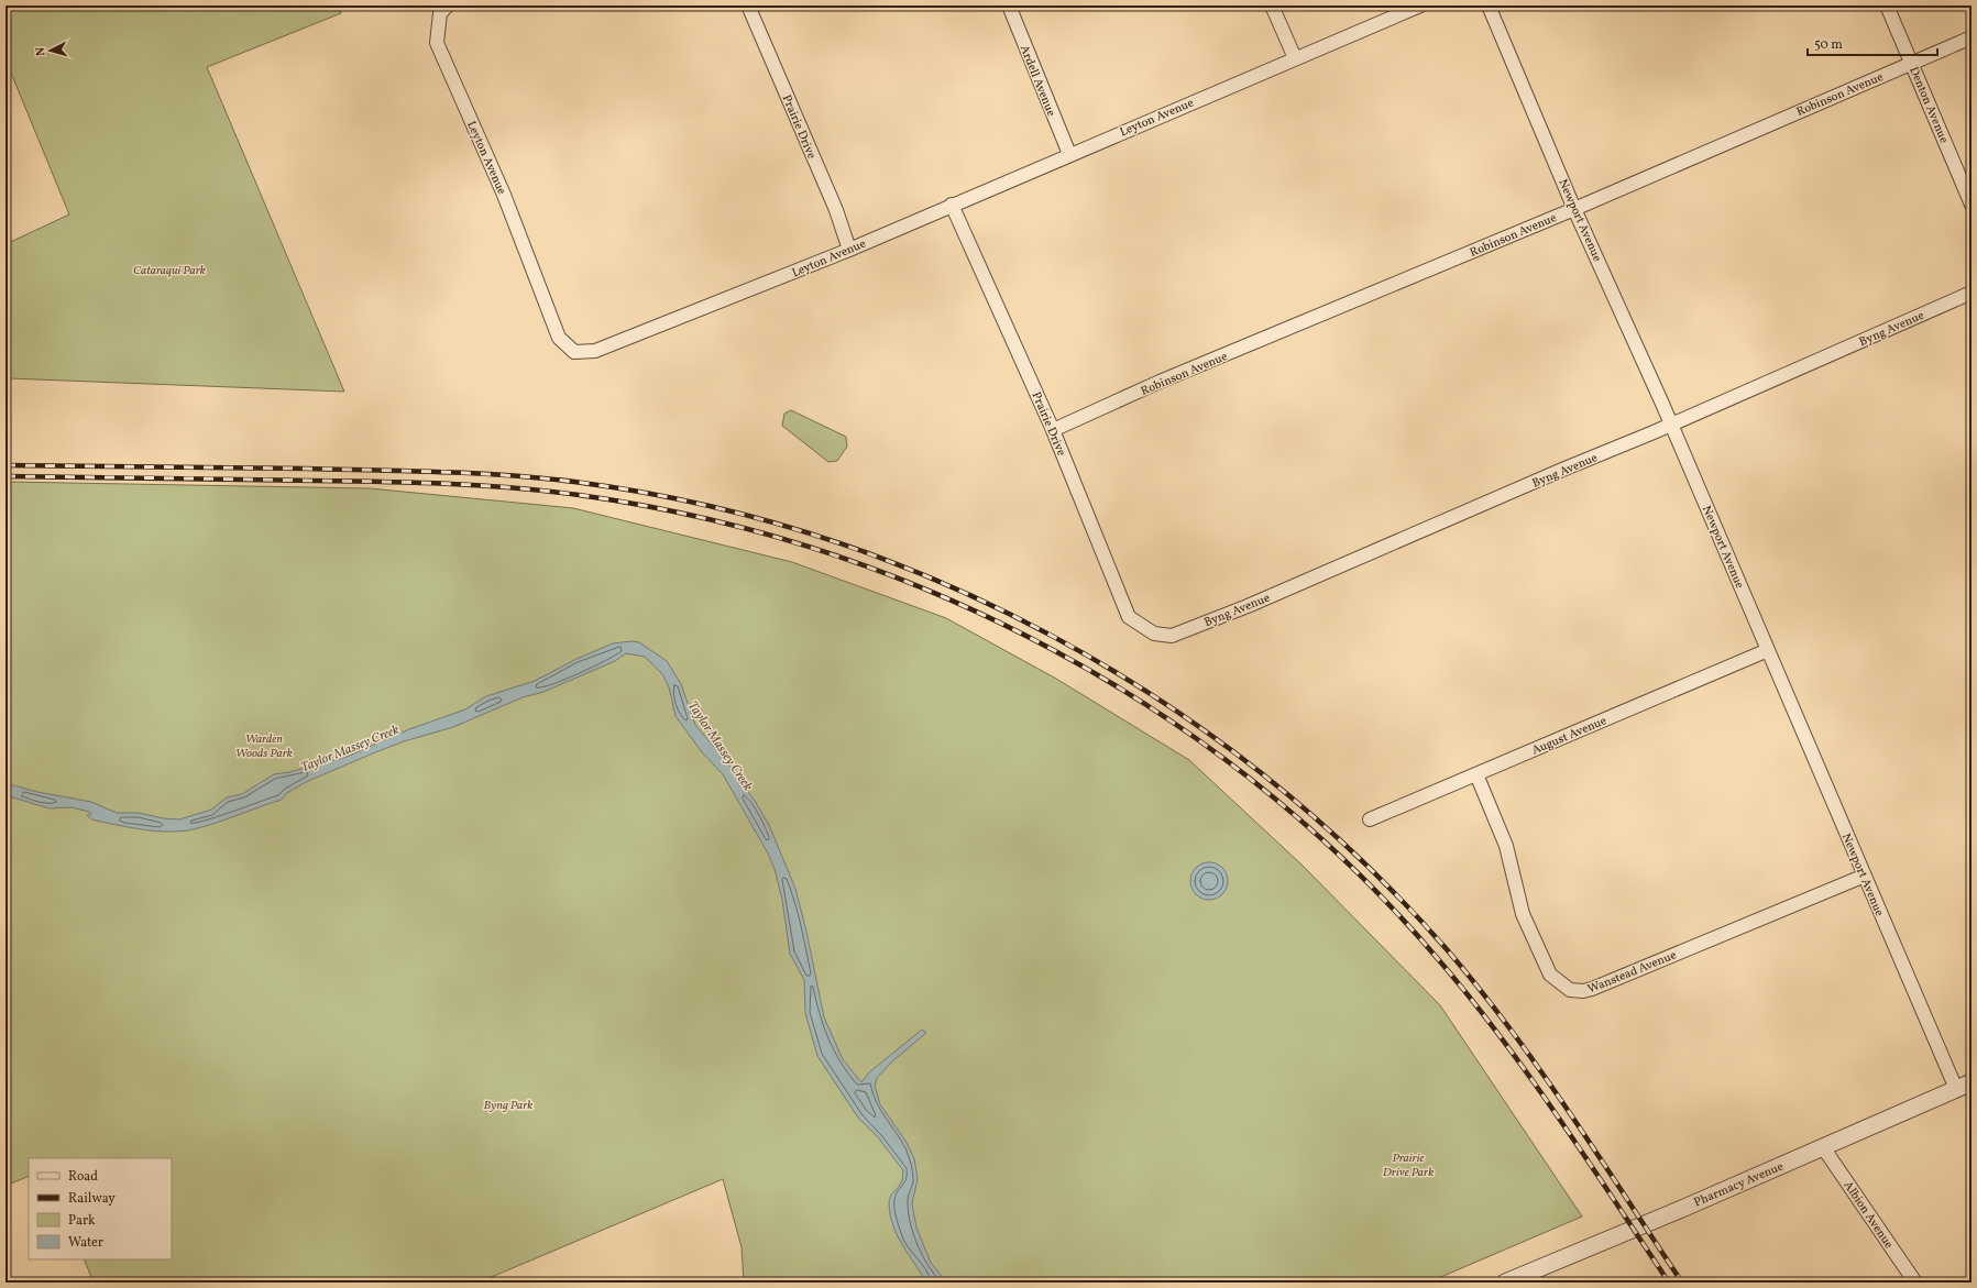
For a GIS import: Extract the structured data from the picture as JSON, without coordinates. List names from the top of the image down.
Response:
{
  "streets": {
    "street": [
      "Ardell Avenue",
      "Robinson Avenue",
      "Denton Avenue",
      "Leyton Avenue",
      "Prairie Drive",
      "Newport Avenue",
      "Byng Avenue",
      "August Avenue",
      "Wanstead Avenue",
      "Pharmacy Avenue",
      "Albion Avenue"
    ]
  },
  "crossings": [
    ["Ardell Avenue", "Leyton Avenue"],
    ["Robinson Avenue", "Denton Avenue"],
    ["Robinson Avenue", "Prairie Drive"],
    ["Robinson Avenue", "Newport Avenue"],
    ["Leyton Avenue", "Prairie Drive"],
    ["Prairie Drive", "Byng Avenue"],
    ["Newport Avenue", "Byng Avenue"],
    ["Newport Avenue", "August Avenue"],
    ["Newport Avenue", "Wanstead Avenue"],
    ["Newport Avenue", "Pharmacy Avenue"],
    ["August Avenue", "Wanstead Avenue"],
    ["Pharmacy Avenue", "Albion Avenue"]
  ],
  "water": ["Taylor Massey Creek"],
  "parks": [
    "Cataraqui Park",
    "Warden Woods Park",
    "Byng Park",
    "Prairie Drive Park"
  ],
  "legend": [
    "Road",
    "Railway",
    "Park",
    "Water"
  ],
  "scale_bar": "50 m",
  "north": "left"
}
